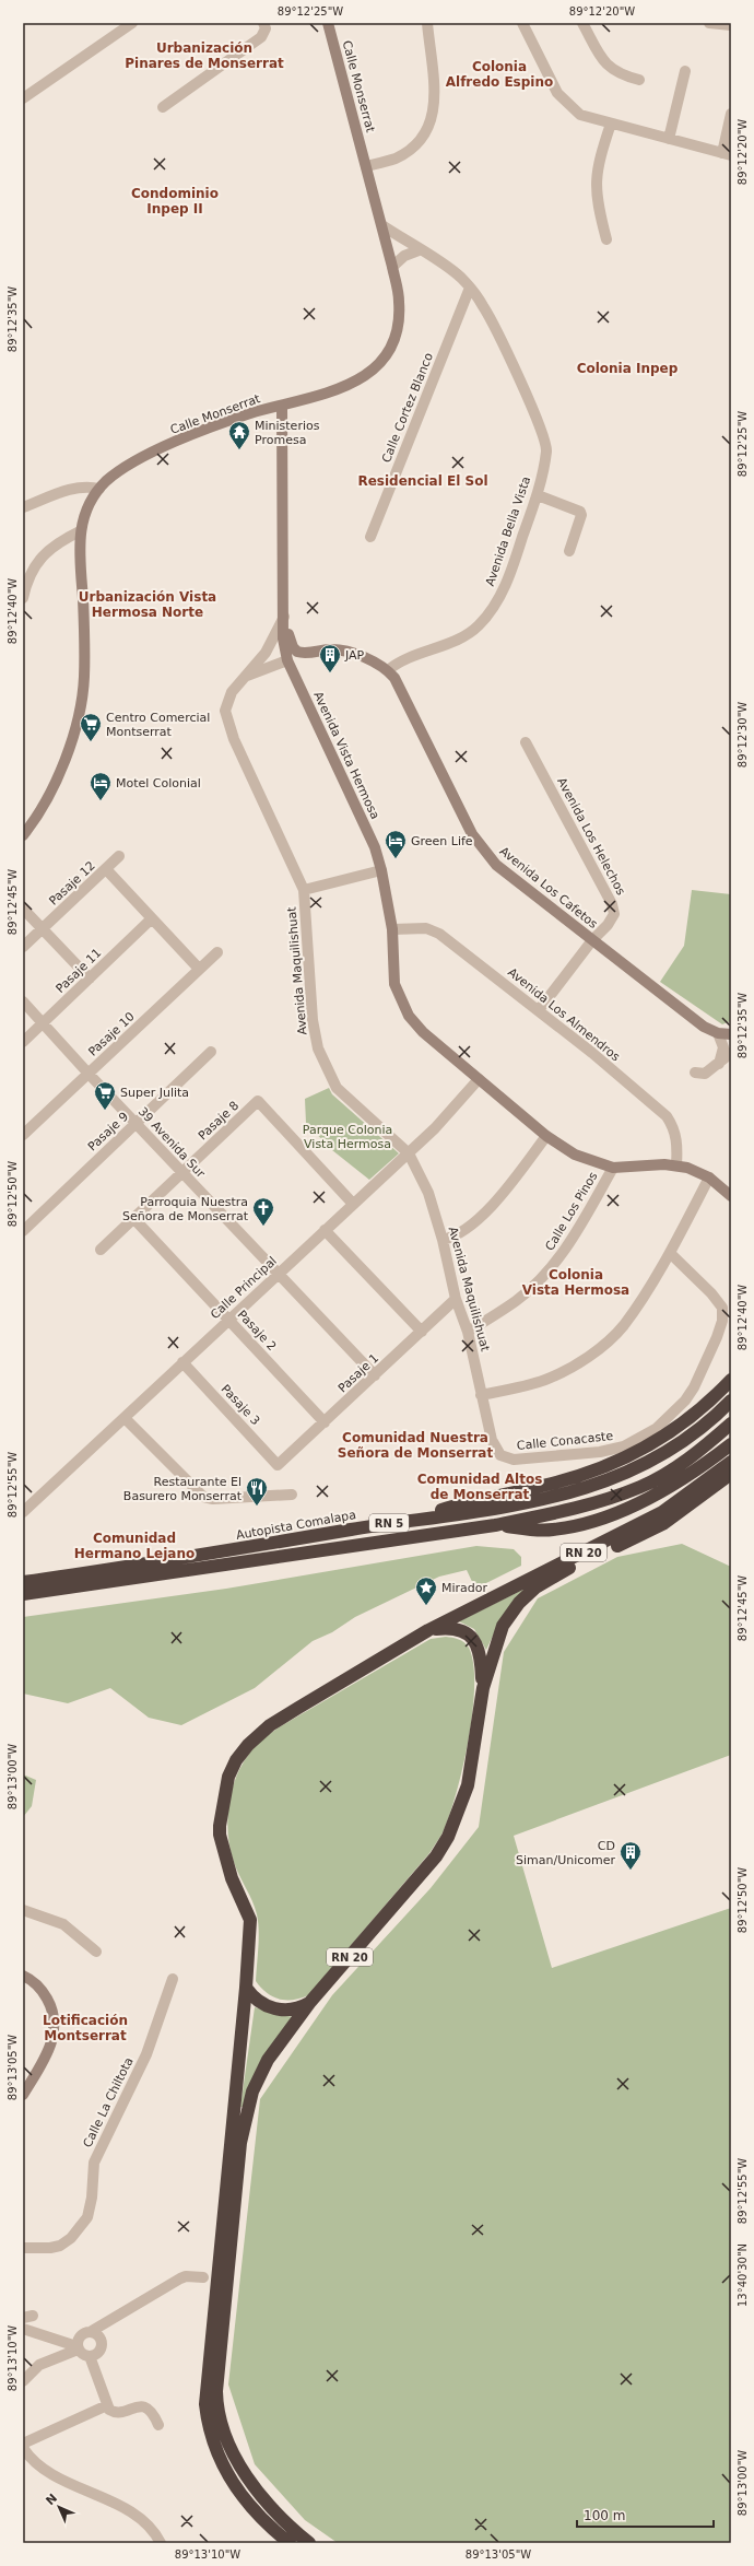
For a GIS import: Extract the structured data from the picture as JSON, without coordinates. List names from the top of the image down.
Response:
{
  "streets": {
    "highway": ["RN 5", "Autopista Comalapa", "RN 20"],
    "street": [
      "Calle Monserrat",
      "Calle Cortez Blanco",
      "Avenida Bella Vista",
      "Avenida Vista Hermosa",
      "Avenida Los Helechos",
      "Pasaje 12",
      "Avenida Los Cafetos",
      "Pasaje 11",
      "Avenida Maquilishuat",
      "Avenida Los Almendros",
      "Pasaje 10",
      "Pasaje 8",
      "Pasaje 9",
      "39 Avenida Sur",
      "Calle Los Pinos",
      "Calle Principal",
      "Pasaje 2",
      "Pasaje 1",
      "Pasaje 3",
      "Calle Conacaste",
      "Calle La Chiltota"
    ]
  },
  "crossings": [
    ["Calle Monserrat", "Avenida Bella Vista"],
    ["Calle Monserrat", "Avenida Vista Hermosa"],
    ["Calle Cortez Blanco", "Avenida Bella Vista"],
    ["Avenida Bella Vista", "Avenida Los Cafetos"],
    ["Avenida Vista Hermosa", "Avenida Maquilishuat"],
    ["Avenida Vista Hermosa", "Avenida Los Almendros"],
    ["Avenida Vista Hermosa", "Calle Los Pinos"],
    ["Avenida Vista Hermosa", "Calle Principal"],
    ["Avenida Los Helechos", "Avenida Los Cafetos"],
    ["Avenida Los Helechos", "Avenida Los Almendros"],
    ["Pasaje 11", "39 Avenida Sur"],
    ["Avenida Maquilishuat", "Calle Los Pinos"],
    ["Avenida Maquilishuat", "Calle Principal"],
    ["Avenida Maquilishuat", "Pasaje 1"],
    ["Avenida Maquilishuat", "Calle Conacaste"],
    ["Pasaje 10", "39 Avenida Sur"],
    ["Pasaje 8", "39 Avenida Sur"],
    ["Pasaje 8", "Calle Principal"],
    ["Pasaje 8", "Pasaje 2"],
    ["Pasaje 9", "39 Avenida Sur"],
    ["39 Avenida Sur", "Calle Principal"],
    ["39 Avenida Sur", "Pasaje 1"],
    ["Calle Principal", "Pasaje 2"],
    ["Calle Principal", "Pasaje 3"],
    ["Pasaje 2", "Pasaje 1"],
    ["Pasaje 1", "Pasaje 3"]
  ],
  "districts": [
    "Urbanización Pinares de Monserrat",
    "Colonia Alfredo Espino",
    "Condominio Inpep II",
    "Colonia Inpep",
    "Residencial El Sol",
    "Urbanización Vista Hermosa Norte",
    "Colonia Vista Hermosa",
    "Comunidad Nuestra Señora de Monserrat",
    "Comunidad Altos de Monserrat",
    "Comunidad Hermano Lejano",
    "Lotificación Montserrat"
  ],
  "parks": ["Parque Colonia Vista Hermosa"],
  "places": {
    "temple": ["Ministerios Promesa"],
    "building": ["JAP", "CD Siman/Unicomer"],
    "supermarket": ["Centro Comercial Montserrat", "Super Julita"],
    "hotel": ["Motel Colonial", "Green Life"],
    "church": ["Parroquia Nuestra Señora de Monserrat"],
    "restaurant": ["Restaurante El Basurero Monserrat"],
    "place": ["Mirador"]
  },
  "scale_bar": "100 m",
  "north": "top left",
  "coordinates": [
    "89°12'25\"W",
    "89°12'20\"W",
    "89°12'35\"W",
    "89°12'40\"W",
    "89°12'30\"W",
    "89°12'45\"W",
    "89°12'50\"W",
    "89°12'55\"W",
    "89°13'00\"W",
    "89°13'05\"W",
    "13°40'30\"N",
    "89°13'10\"W"
  ]
}
